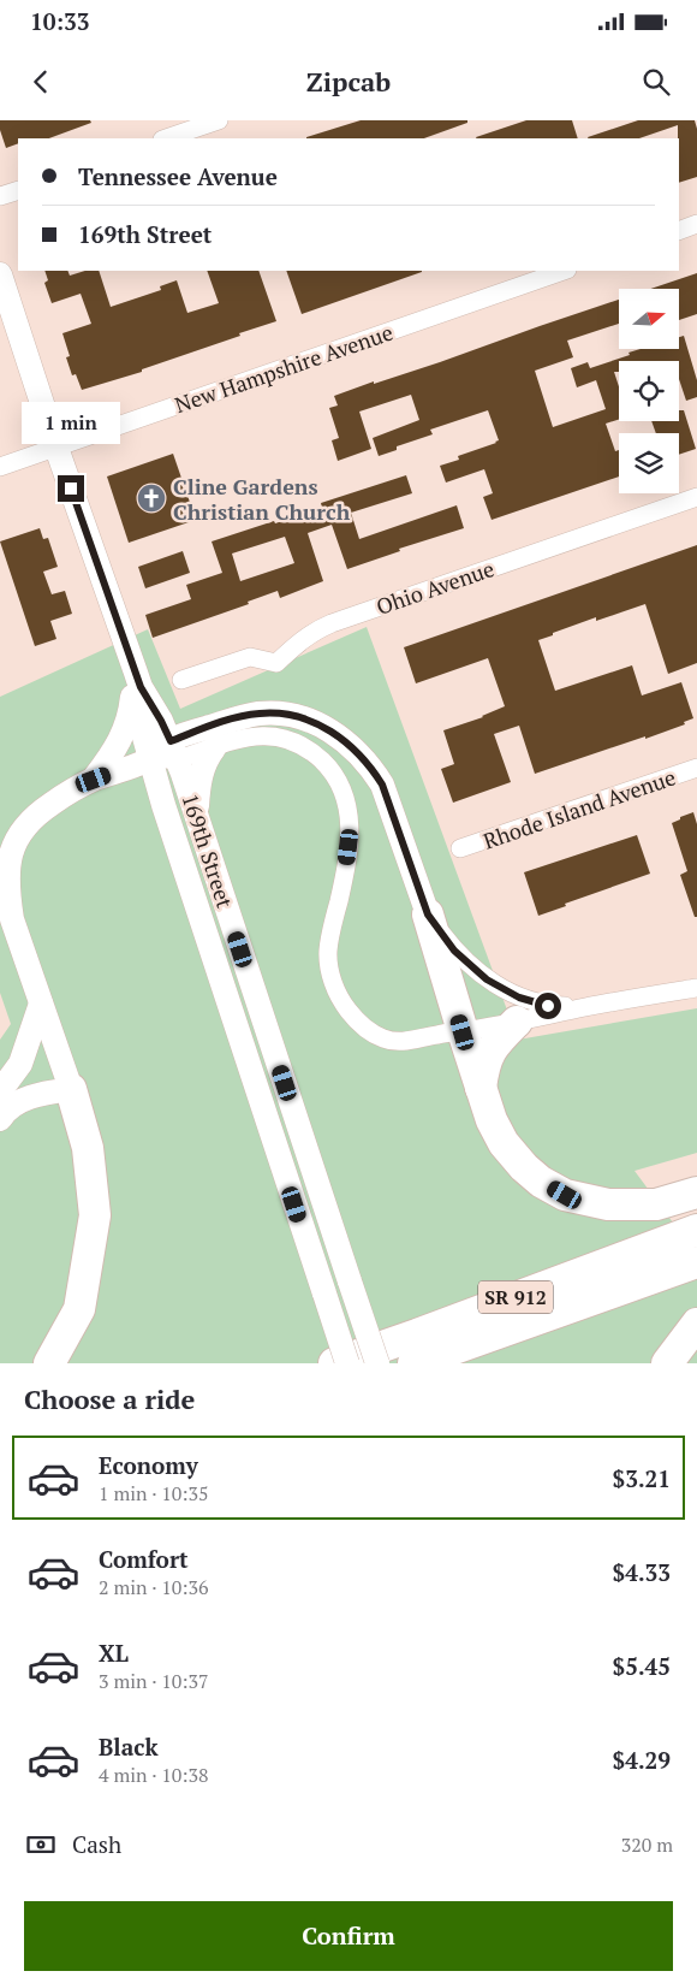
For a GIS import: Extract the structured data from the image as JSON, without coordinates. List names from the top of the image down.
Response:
{
  "streets": {
    "highway": ["SR 912"],
    "main road": ["169th Street"],
    "street": ["New Hampshire Avenue", "Ohio Avenue", "Rhode Island Avenue"]
  },
  "crossings": [
    ["New Hampshire Avenue", "169th Street"]
  ],
  "places": {
    "church": ["Cline Gardens Christian Church"]
  },
  "north": "right",
  "page": {
    "status": "10:33",
    "header": "Zipcab",
    "banner": ["Tennessee Avenue", "169th Street"],
    "bubble": "1 min",
    "heading": "Choose a ride",
    "list": [
      {
        "name": "Economy",
        "note": "1 min · 10:35",
        "value": "$3.21"
      },
      {
        "name": "Comfort",
        "note": "2 min · 10:36",
        "value": "$4.33"
      },
      {
        "name": "XL",
        "note": "3 min · 10:37",
        "value": "$5.45"
      },
      {
        "name": "Black",
        "note": "4 min · 10:38",
        "value": "$4.29"
      }
    ],
    "pay": ["Cash", "320 m"],
    "buttons": "Confirm"
  }
}
